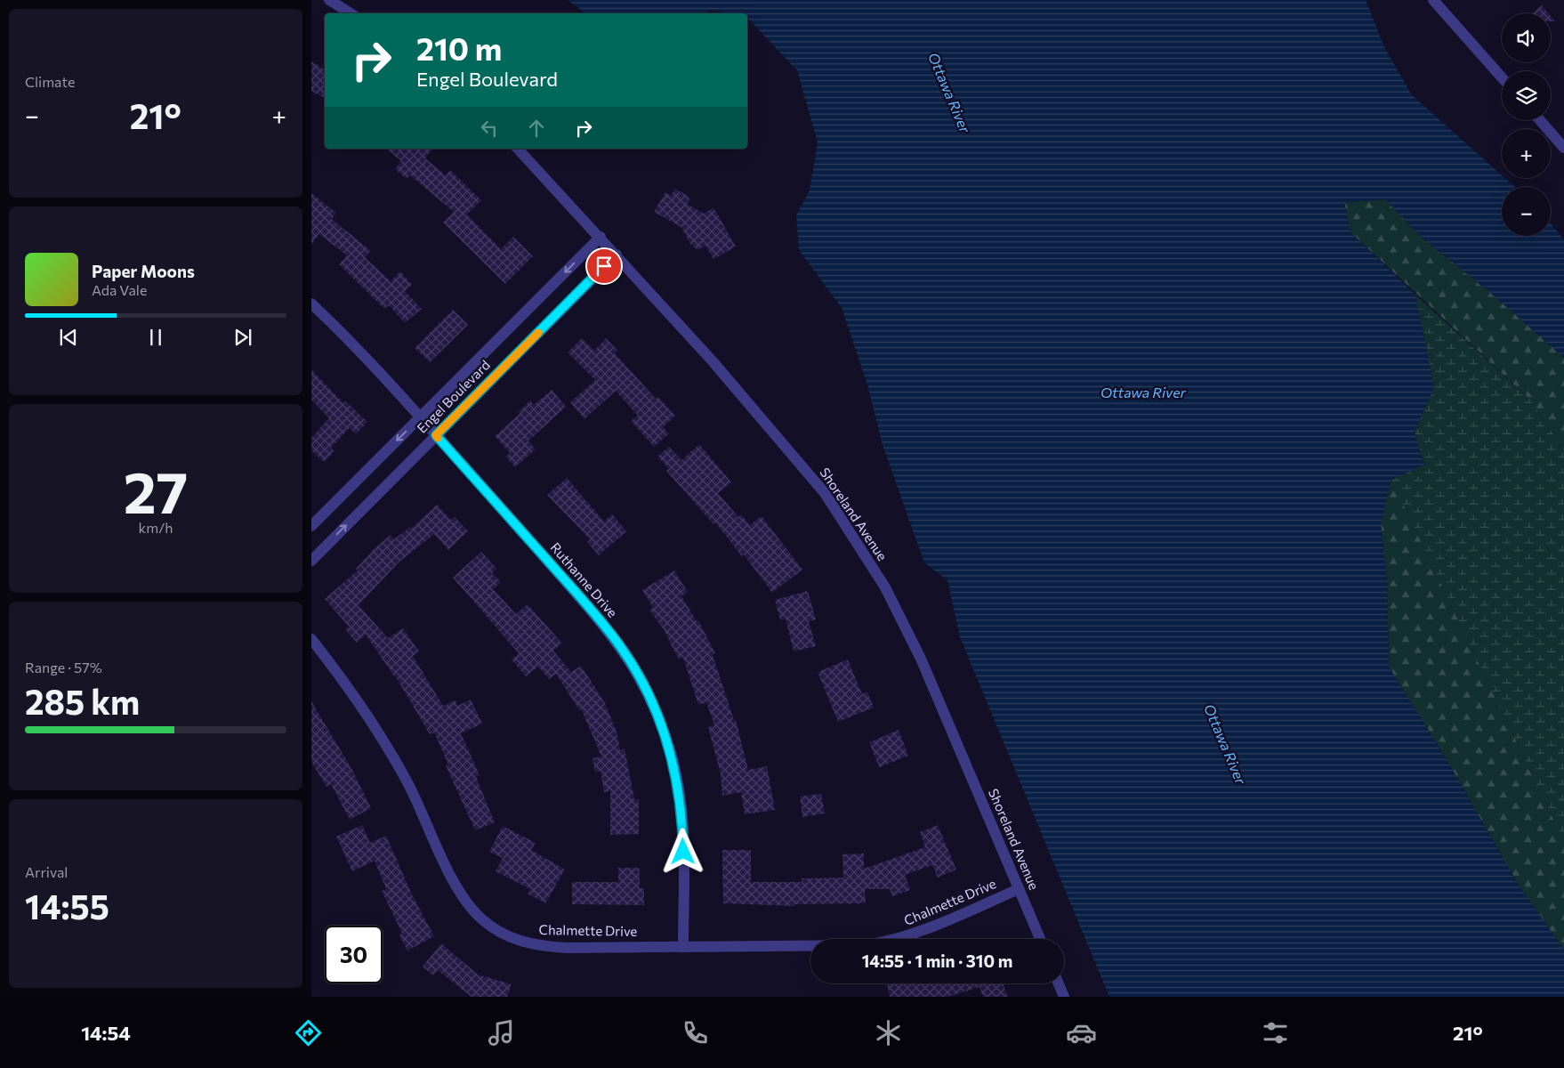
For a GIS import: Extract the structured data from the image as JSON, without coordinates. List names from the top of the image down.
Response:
{
  "streets": {
    "street": [
      "Engel Boulevard",
      "Shoreland Avenue",
      "Ruthanne Drive",
      "Chalmette Drive"
    ]
  },
  "crossings": [
    ["Engel Boulevard", "Shoreland Avenue"],
    ["Engel Boulevard", "Ruthanne Drive"],
    ["Shoreland Avenue", "Chalmette Drive"],
    ["Ruthanne Drive", "Chalmette Drive"]
  ],
  "water": ["Ottawa River"],
  "page": {
    "tile": [
      "Climate",
      ["27", "km/h"],
      ["Range · 57%", "285 km"],
      ["Arrival", "14:55"]
    ],
    "map_buttons": ["+", "−"],
    "turn": ["210 m", "Engel Boulevard"],
    "heat": ["−", "21°", "+"],
    "song": ["Paper Moons", "Ada Vale"],
    "limit": "30",
    "trip": "14:55 · 1 min · 310 m",
    "tabs": ["14:54", "21°"]
  }
}
